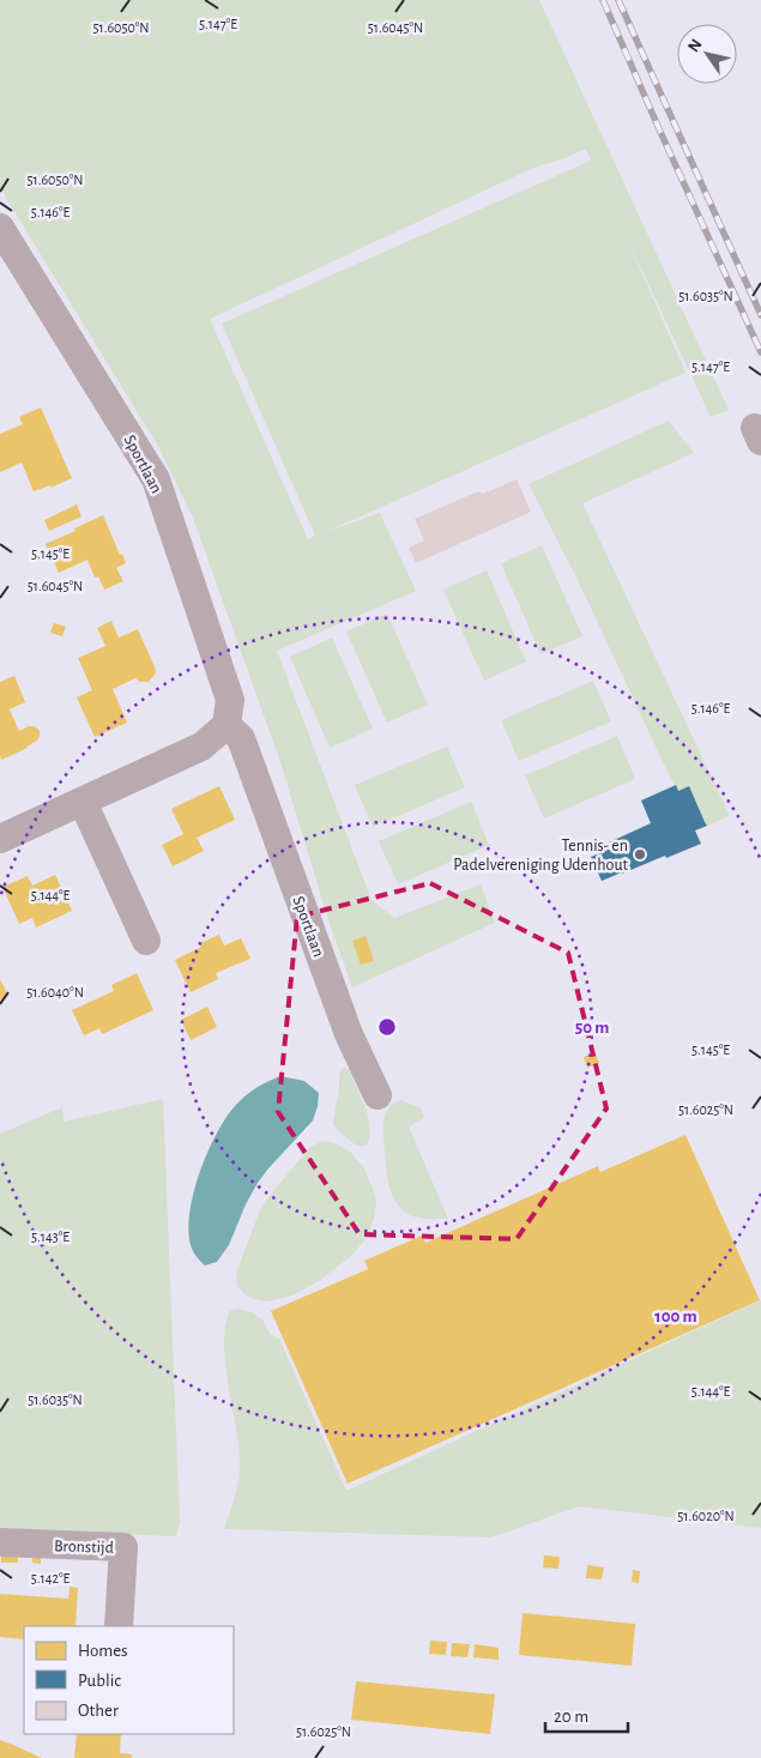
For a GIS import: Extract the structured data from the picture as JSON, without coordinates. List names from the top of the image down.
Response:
{
  "streets": {
    "street": ["Sportlaan", "Bronstijd"]
  },
  "places": ["Tennis- en Padelvereniging Udenhout"],
  "legend": ["Homes", "Public", "Other"],
  "scale_bar": "20 m",
  "north": "top left",
  "coordinates": [
    "5.147°E",
    "51.6050°N",
    "51.6045°N",
    "5.146°E",
    "51.6035°N",
    "5.145°E",
    "5.144°E",
    "51.6040°N",
    "51.6025°N",
    "5.143°E",
    "51.6020°N",
    "5.142°E"
  ],
  "rings": ["50 m", "100 m"]
}
